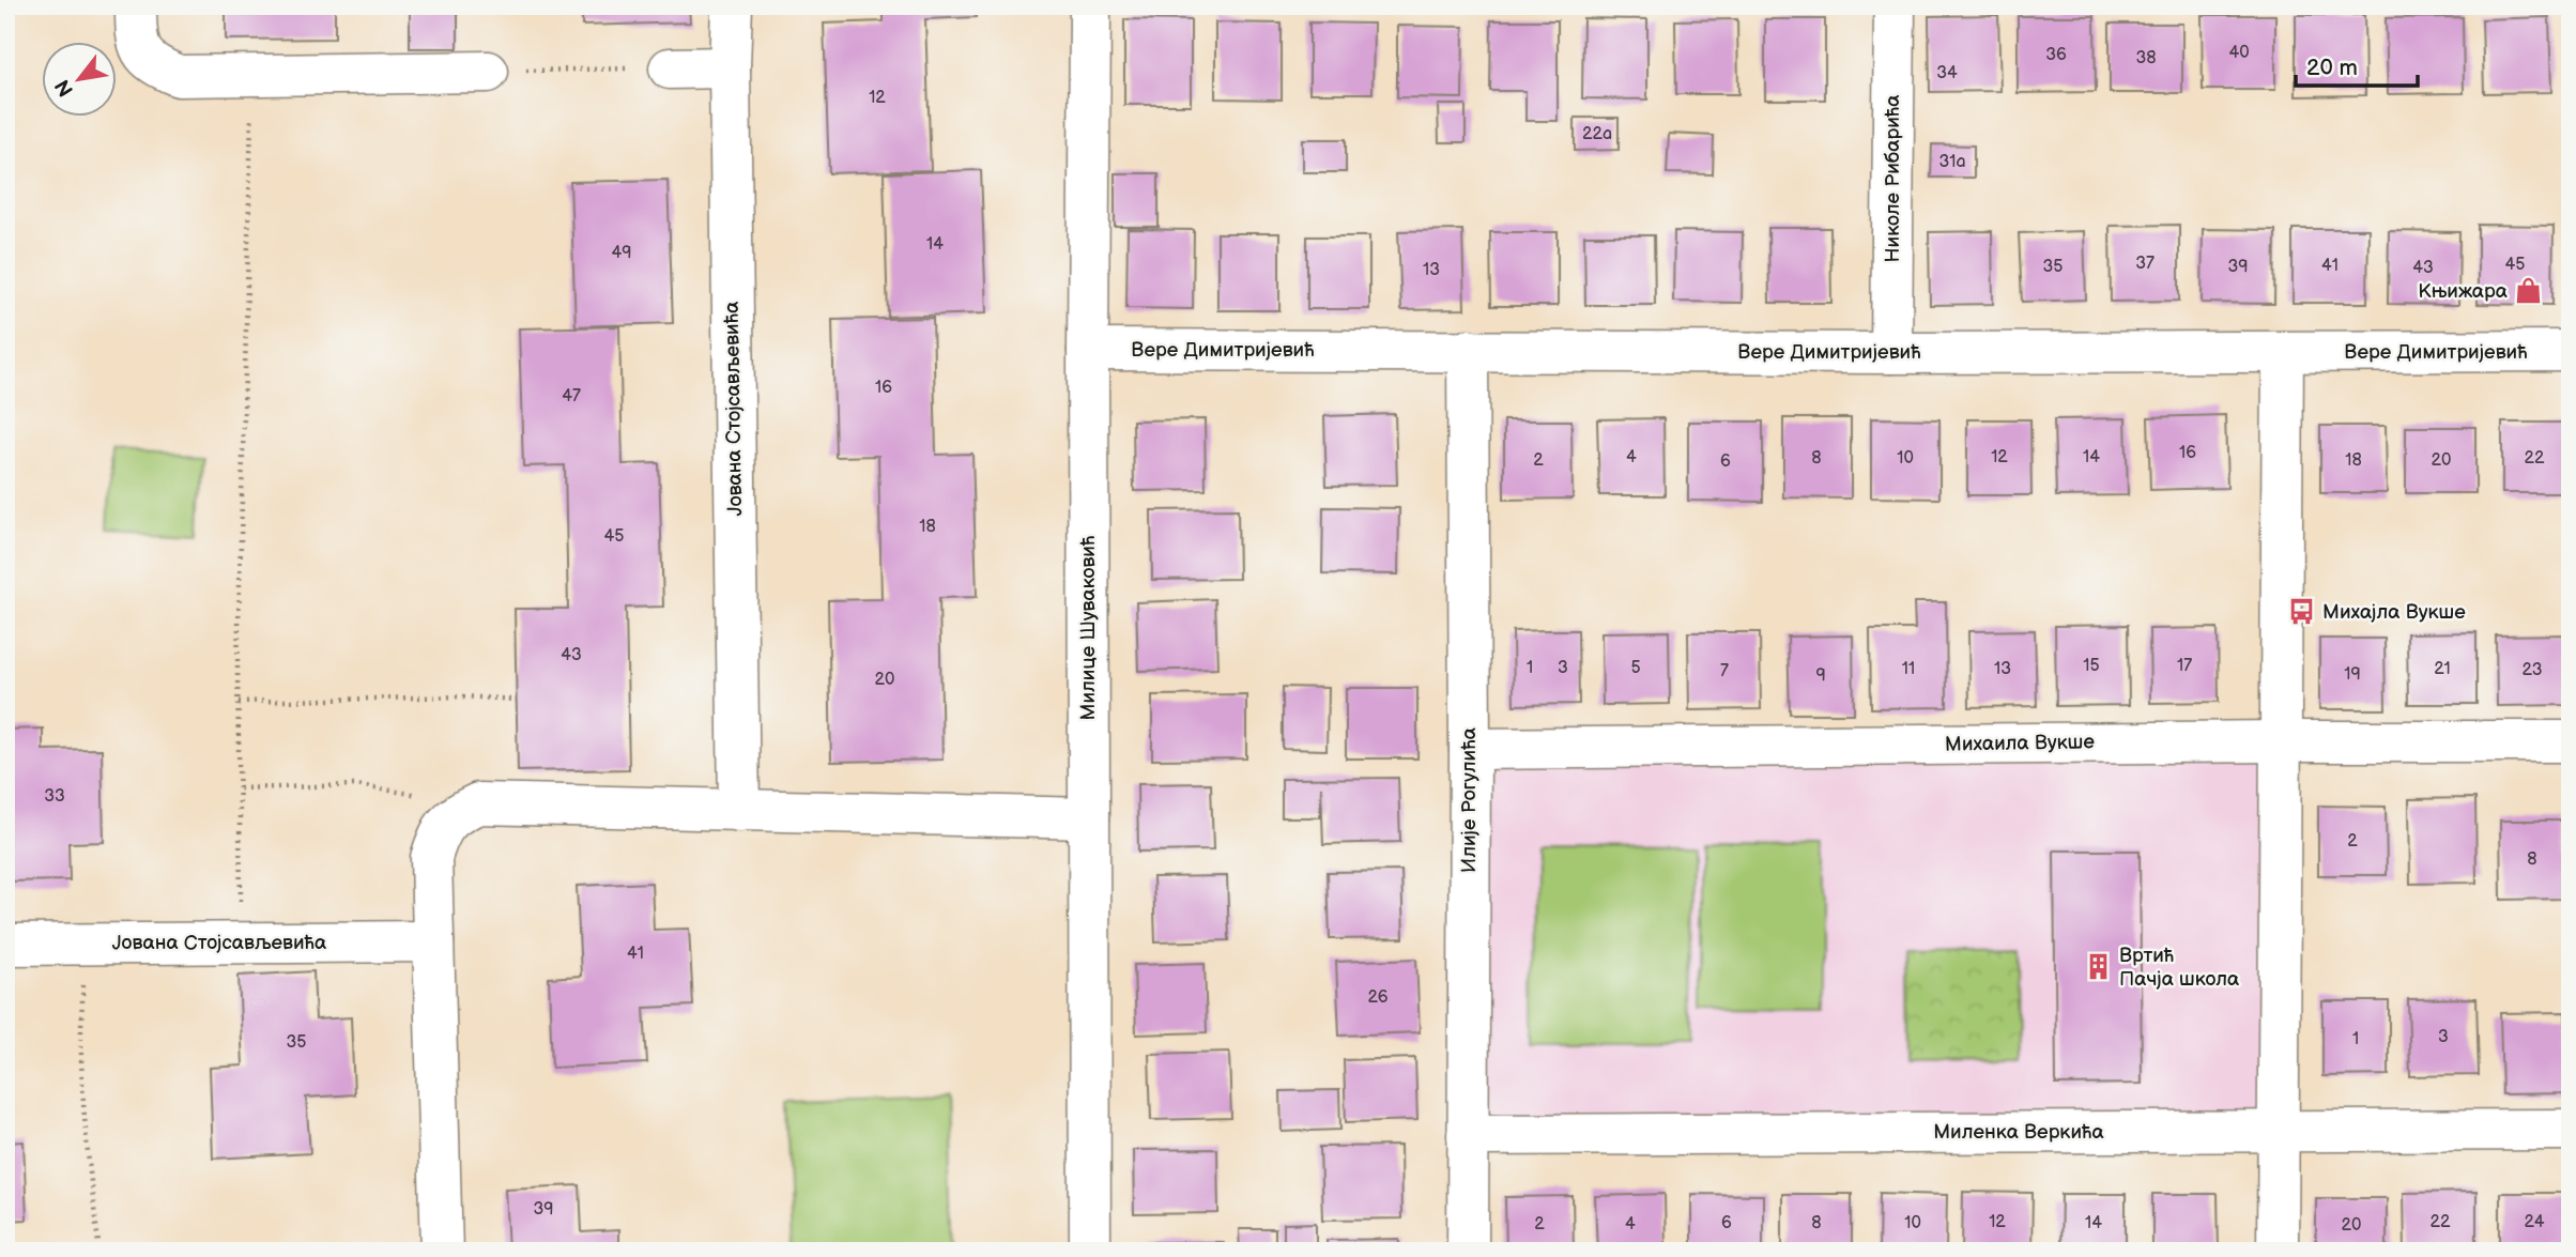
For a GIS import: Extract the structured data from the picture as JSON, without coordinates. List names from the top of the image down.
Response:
{
  "streets": {
    "street": [
      "Николе Рибарића",
      "Вере Димитријевић",
      "Јована Стојсављевића",
      "Милице Шуваковић",
      "Михаила Вукше",
      "Илије Рогулића",
      "Миленка Веркића"
    ]
  },
  "crossings": [
    ["Николе Рибарића", "Вере Димитријевић"],
    ["Вере Димитријевић", "Милице Шуваковић"],
    ["Вере Димитријевић", "Илије Рогулића"],
    ["Михаила Вукше", "Илије Рогулића"],
    ["Илије Рогулића", "Миленка Веркића"]
  ],
  "places": {
    "shop": ["Књижара"],
    "bus stop": ["Михајла Вукше"],
    "building": ["Вртић Пачја школа"]
  },
  "house_numbers": [
    "40",
    "36",
    "38",
    "34",
    "12",
    "22a",
    "31a",
    "14",
    "49",
    "37",
    "45",
    "41",
    "35",
    "39",
    "43",
    "13",
    "16",
    "47",
    "16",
    "4",
    "12",
    "14",
    "8",
    "10",
    "22",
    "2",
    "18",
    "20",
    "6",
    "18",
    "45",
    "43",
    "15",
    "17",
    "1",
    "3",
    "5",
    "11",
    "13",
    "21",
    "23",
    "7",
    "19",
    "9",
    "20",
    "33",
    "2",
    "8",
    "41",
    "26",
    "3",
    "1",
    "35",
    "39",
    "12",
    "22",
    "24",
    "6",
    "8",
    "10",
    "14",
    "2",
    "4",
    "20"
  ],
  "scale_bar": "20 m",
  "north": "bottom left"
}
